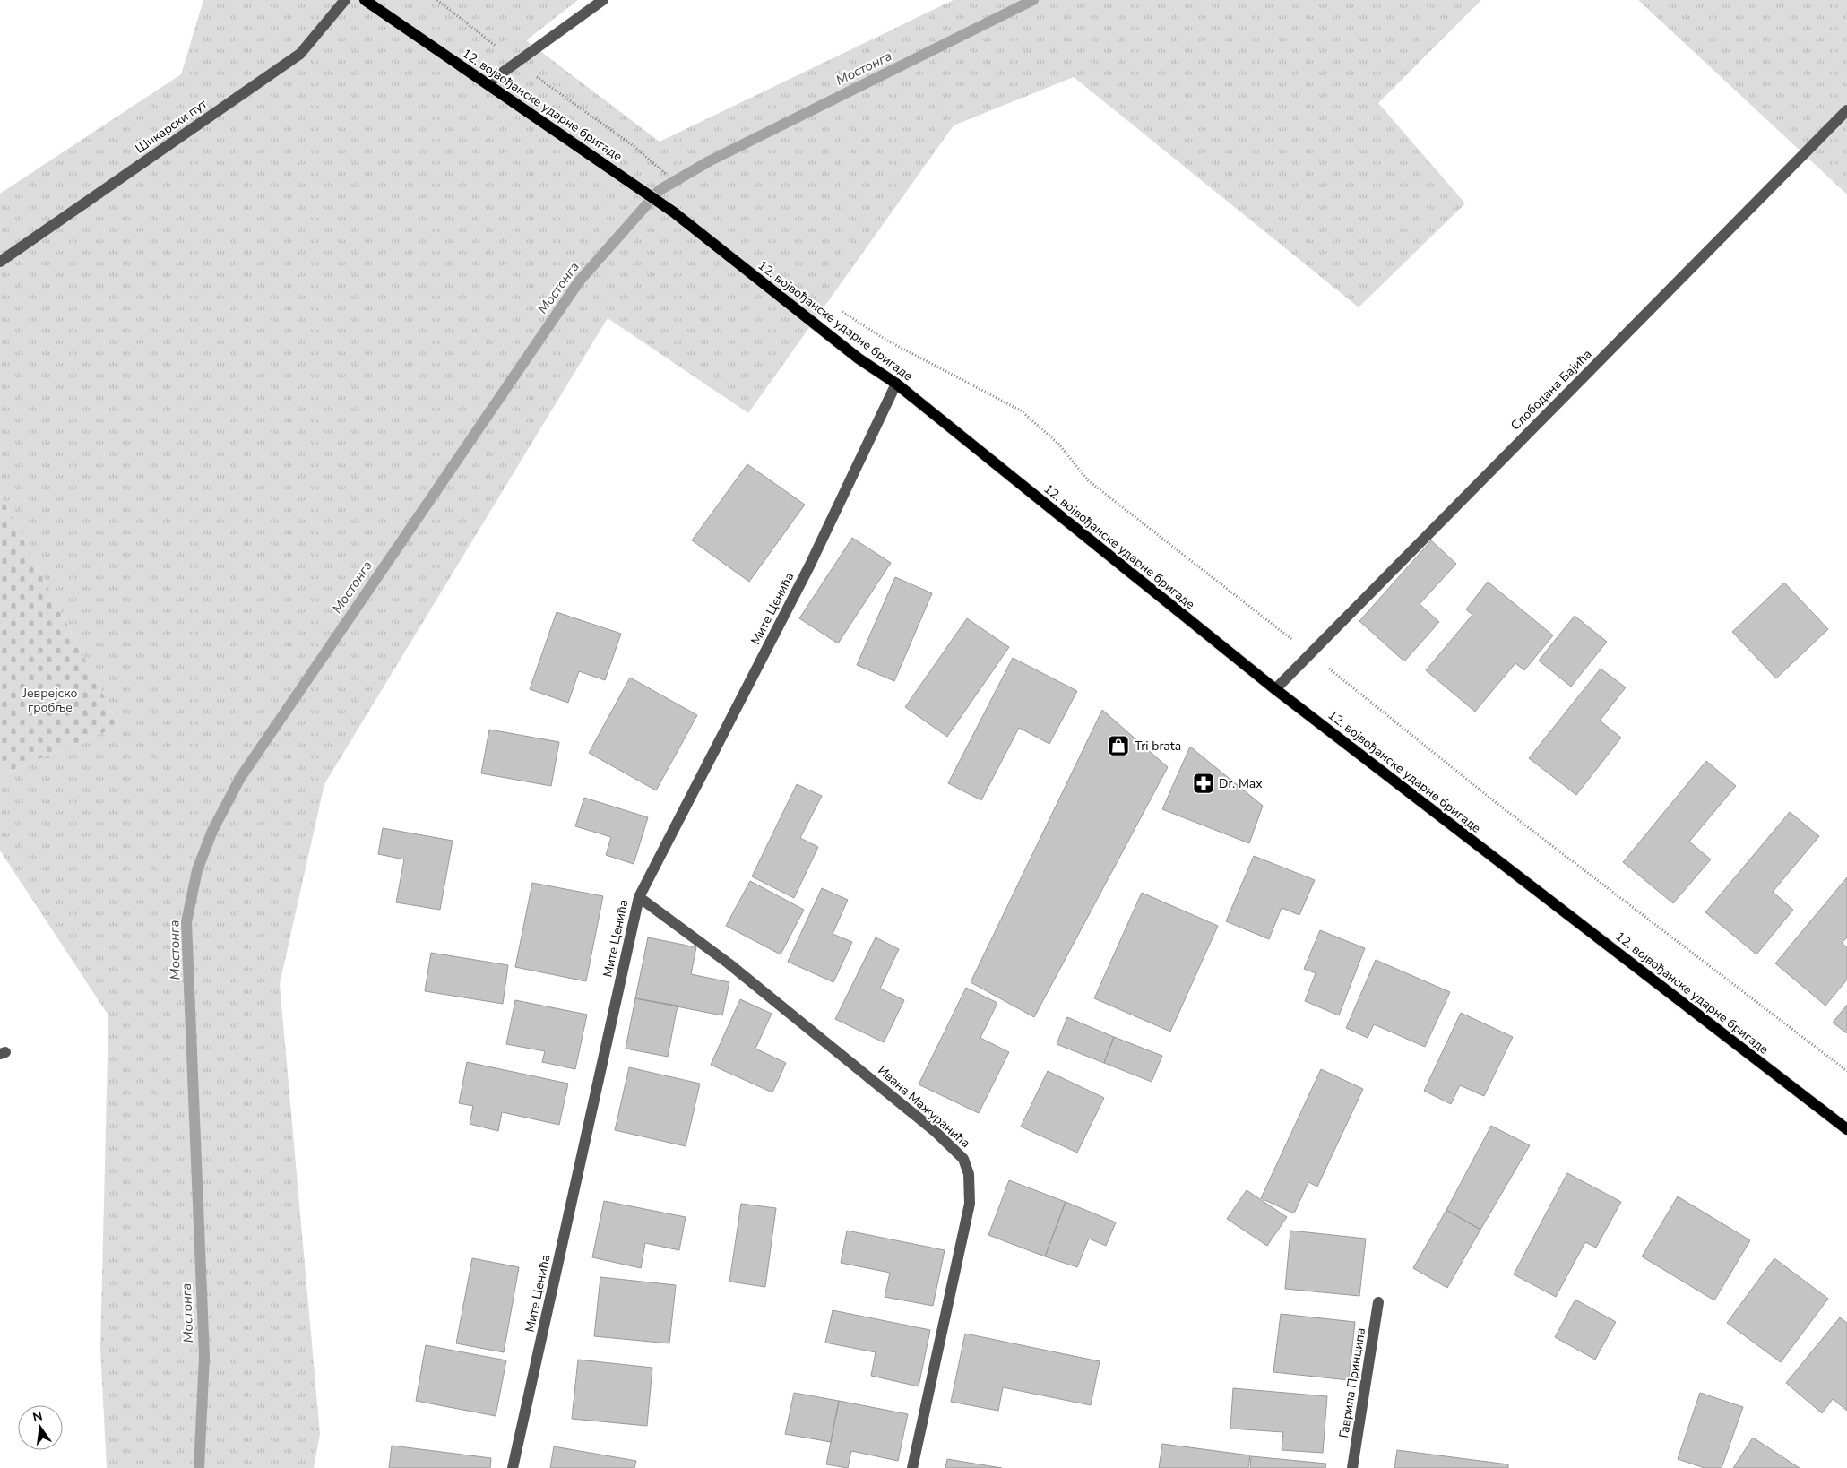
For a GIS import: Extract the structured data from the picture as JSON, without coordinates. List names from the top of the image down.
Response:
{
  "streets": {
    "main road": ["12. војвођанске ударне бригаде"],
    "street": [
      "Шикарски пут",
      "Слободана Бајића",
      "Мите Ценића",
      "Ивана Мажуранића",
      "Гаврила Принципа"
    ]
  },
  "crossings": [
    ["12. војвођанске ударне бригаде", "Слободана Бајића"],
    ["12. војвођанске ударне бригаде", "Мите Ценића"],
    ["Мите Ценића", "Ивана Мажуранића"]
  ],
  "water": ["Мостонга"],
  "parks": ["Јеврејско гробље"],
  "places": {
    "shop": ["Tri brata"],
    "pharmacy": ["Dr. Max"]
  },
  "north": "top"
}
